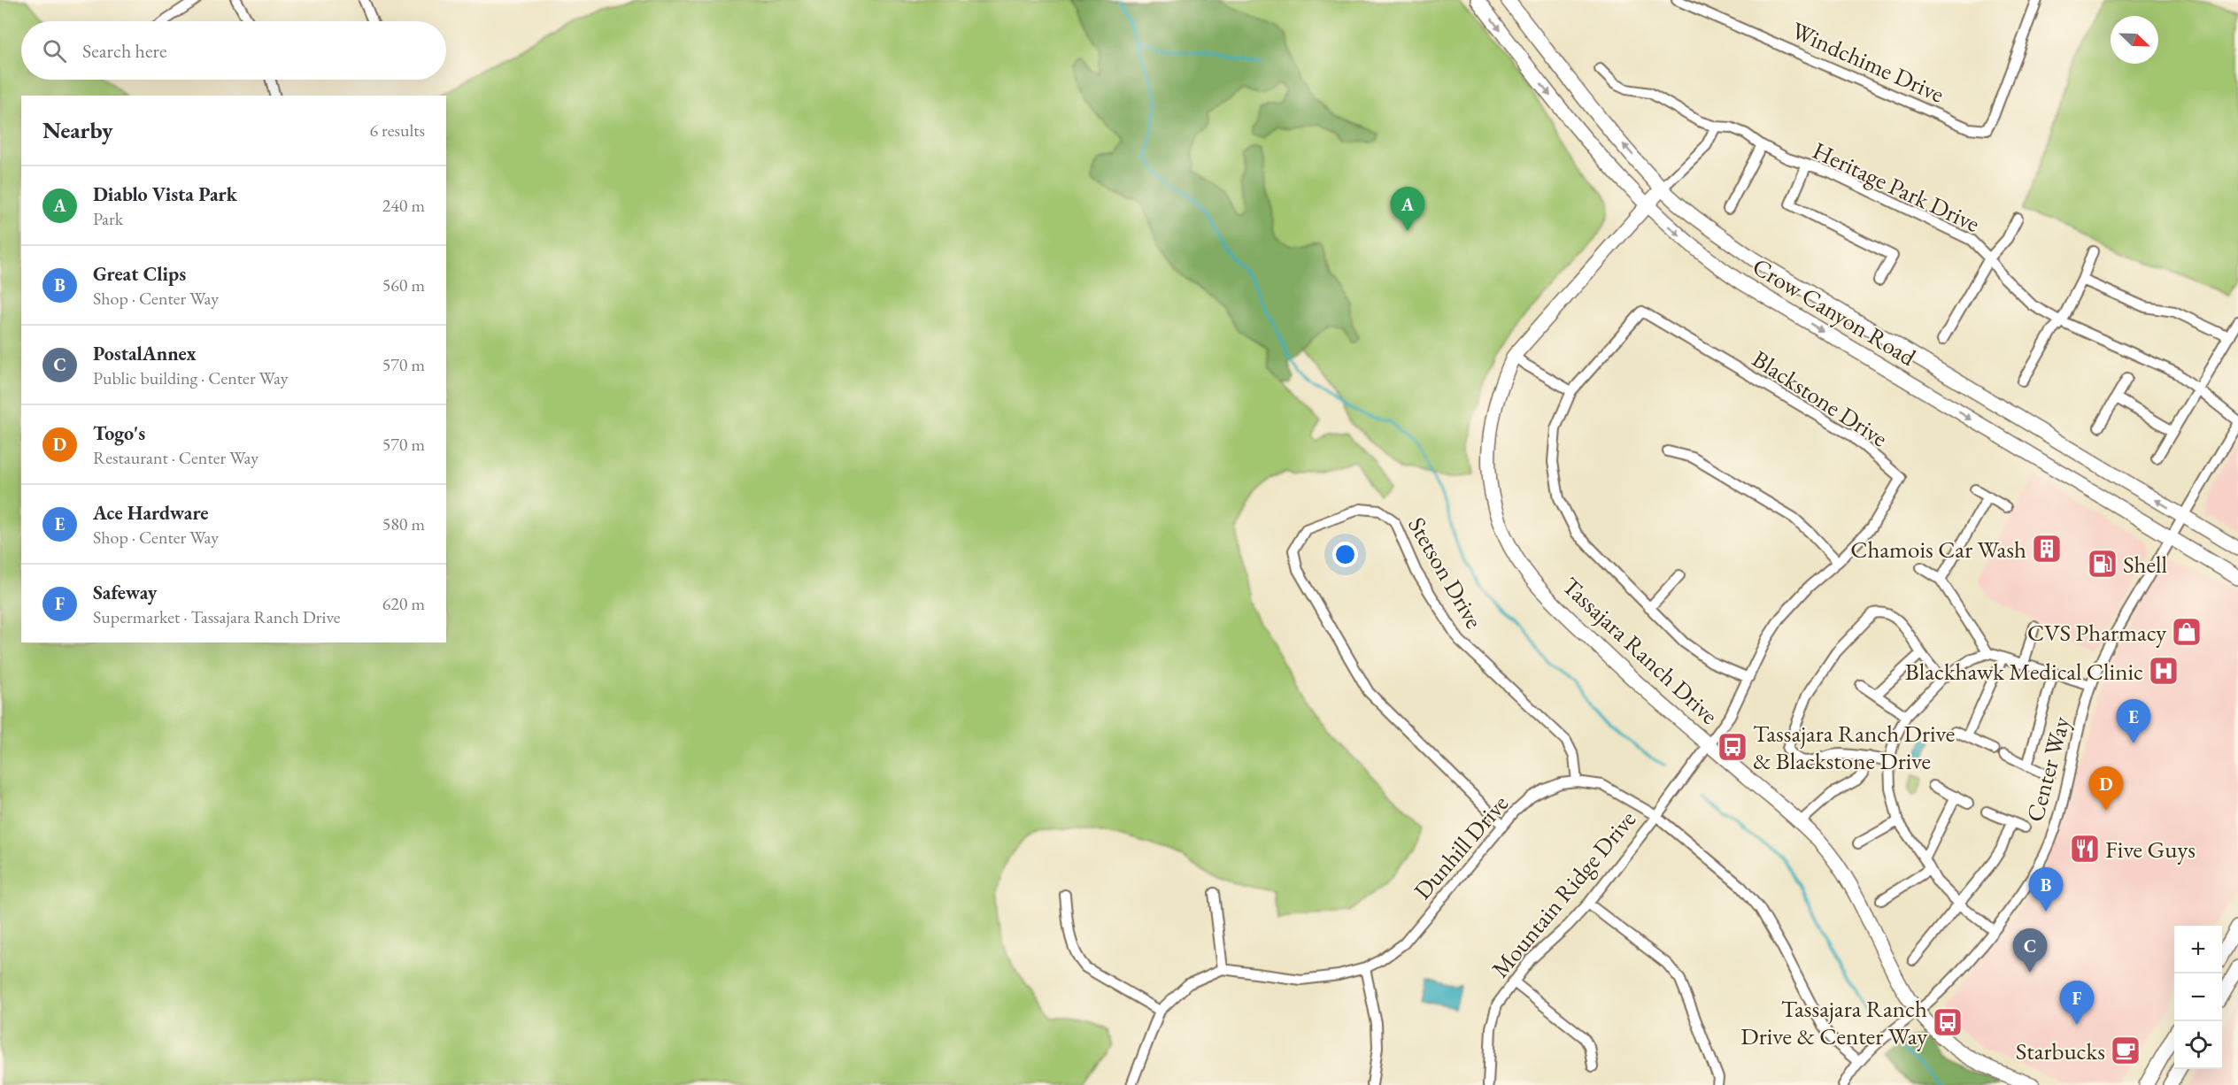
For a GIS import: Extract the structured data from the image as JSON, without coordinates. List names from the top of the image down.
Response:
{
  "streets": {
    "main road": ["Crow Canyon Road", "Tassajara Ranch Drive"],
    "street": [
      "Windchime Drive",
      "Heritage Park Drive",
      "Blackstone Drive",
      "Stetson Drive",
      "Center Way",
      "Dunhill Drive",
      "Mountain Ridge Drive"
    ]
  },
  "crossings": [
    ["Heritage Park Drive", "Center Way"],
    ["Crow Canyon Road", "Tassajara Ranch Drive"],
    ["Crow Canyon Road", "Center Way"],
    ["Blackstone Drive", "Tassajara Ranch Drive"],
    ["Blackstone Drive", "Mountain Ridge Drive"],
    ["Stetson Drive", "Dunhill Drive"],
    ["Tassajara Ranch Drive", "Center Way"],
    ["Tassajara Ranch Drive", "Mountain Ridge Drive"],
    ["Center Way", "Dunhill Drive"],
    ["Dunhill Drive", "Mountain Ridge Drive"]
  ],
  "places": {
    "building": ["Chamois Car Wash"],
    "fuel station": ["Shell"],
    "shop": ["CVS Pharmacy"],
    "hospital": ["Blackhawk Medical Clinic"],
    "bus stop": ["Tassajara Ranch Drive & Blackstone Drive", "Tassajara Ranch Drive & Center Way"],
    "restaurant": ["Five Guys"],
    "cafe": ["Starbucks"]
  },
  "north": "bottom right",
  "page": {
    "search": "Search here",
    "heading": ["Nearby", "6 results"],
    "list": [
      {
        "mark": "A",
        "name": "Diablo Vista Park",
        "note": "Park",
        "value": "240 m"
      },
      {
        "mark": "B",
        "name": "Great Clips",
        "note": "Shop · Center Way",
        "value": "560 m"
      },
      {
        "mark": "C",
        "name": "PostalAnnex",
        "note": "Public building · Center Way",
        "value": "570 m"
      },
      {
        "mark": "D",
        "name": "Togo's",
        "note": "Restaurant · Center Way",
        "value": "570 m"
      },
      {
        "mark": "E",
        "name": "Ace Hardware",
        "note": "Shop · Center Way",
        "value": "580 m"
      },
      {
        "mark": "F",
        "name": "Safeway",
        "note": "Supermarket · Tassajara Ranch Drive",
        "value": "620 m"
      }
    ],
    "pins": [
      "A",
      "E",
      "D",
      "B",
      "C",
      "F"
    ],
    "map_buttons": ["+", "−"]
  }
}
